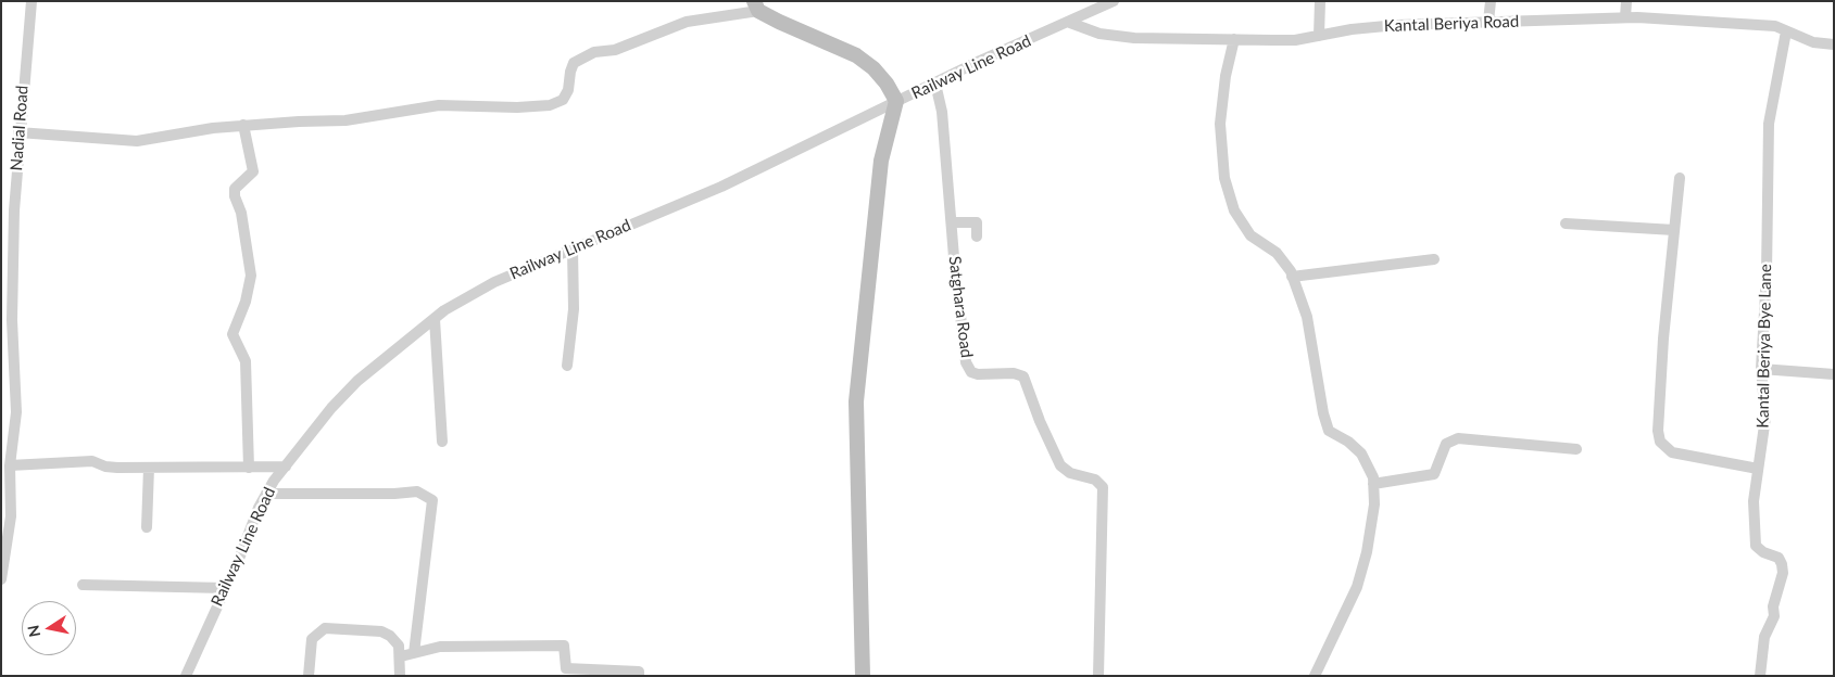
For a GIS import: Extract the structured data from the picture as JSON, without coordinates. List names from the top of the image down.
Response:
{
  "streets": {
    "street": [
      "Kantal Beriya Road",
      "Railway Line Road",
      "Nadial Road",
      "Satghara Road",
      "Kantal Beriya Bye Lane"
    ]
  },
  "crossings": [
    ["Kantal Beriya Road", "Railway Line Road"],
    ["Kantal Beriya Road", "Kantal Beriya Bye Lane"],
    ["Railway Line Road", "Satghara Road"]
  ],
  "north": "left"
}
